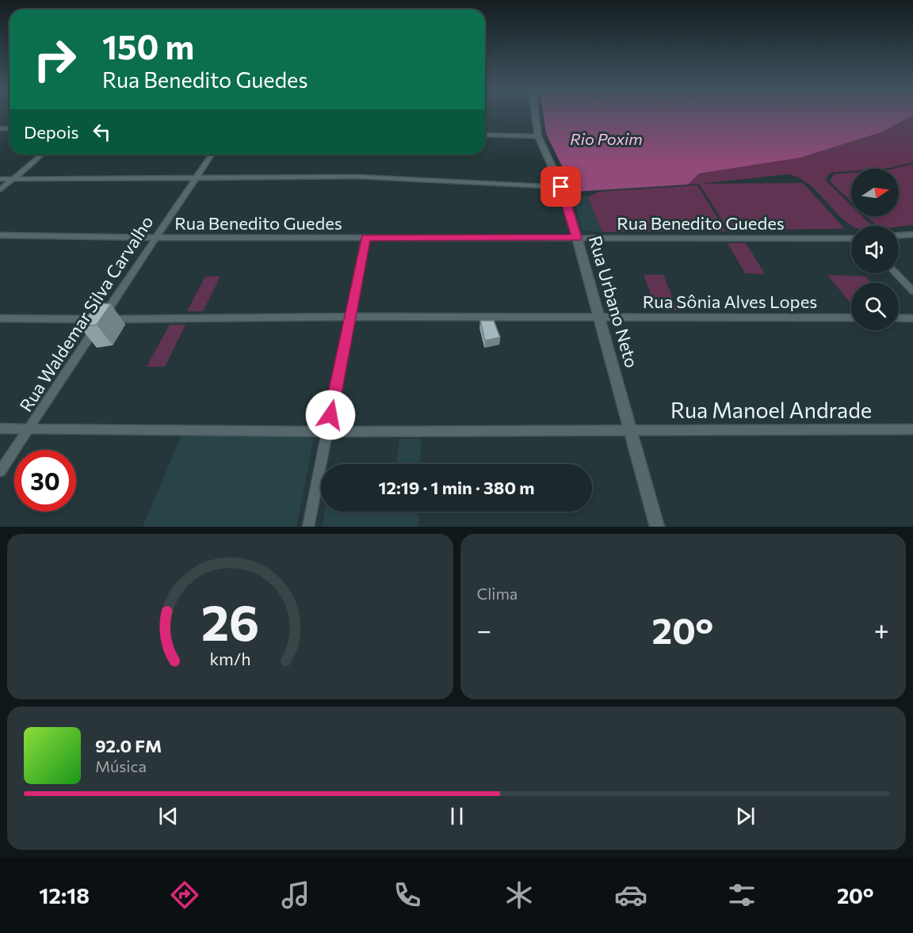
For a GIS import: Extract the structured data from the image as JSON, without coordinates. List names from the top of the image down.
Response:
{
  "streets": {
    "street": [
      "Rua Benedito Guedes",
      "Rua Urbano Neto",
      "Rua Sônia Alves Lopes",
      "Rua Waldemar Silva Carvalho",
      "Rua Manoel Andrade"
    ]
  },
  "crossings": [
    ["Rua Benedito Guedes", "Rua Urbano Neto"],
    ["Rua Benedito Guedes", "Rua Waldemar Silva Carvalho"],
    ["Rua Urbano Neto", "Rua Sônia Alves Lopes"],
    ["Rua Urbano Neto", "Rua Manoel Andrade"],
    ["Rua Sônia Alves Lopes", "Rua Waldemar Silva Carvalho"],
    ["Rua Waldemar Silva Carvalho", "Rua Manoel Andrade"]
  ],
  "water": ["Rio Poxim"],
  "north": "right",
  "page": {
    "turn": ["150 m", "Rua Benedito Guedes"],
    "then": "Depois",
    "limit": "30",
    "trip": "12:19 · 1 min · 380 m",
    "tile": "Clima",
    "heat": ["−", "20°", "+"],
    "song": ["92.0 FM", "Música"],
    "tabs": ["12:18", "20°"],
    "gauge": ["26", "km/h"]
  }
}
